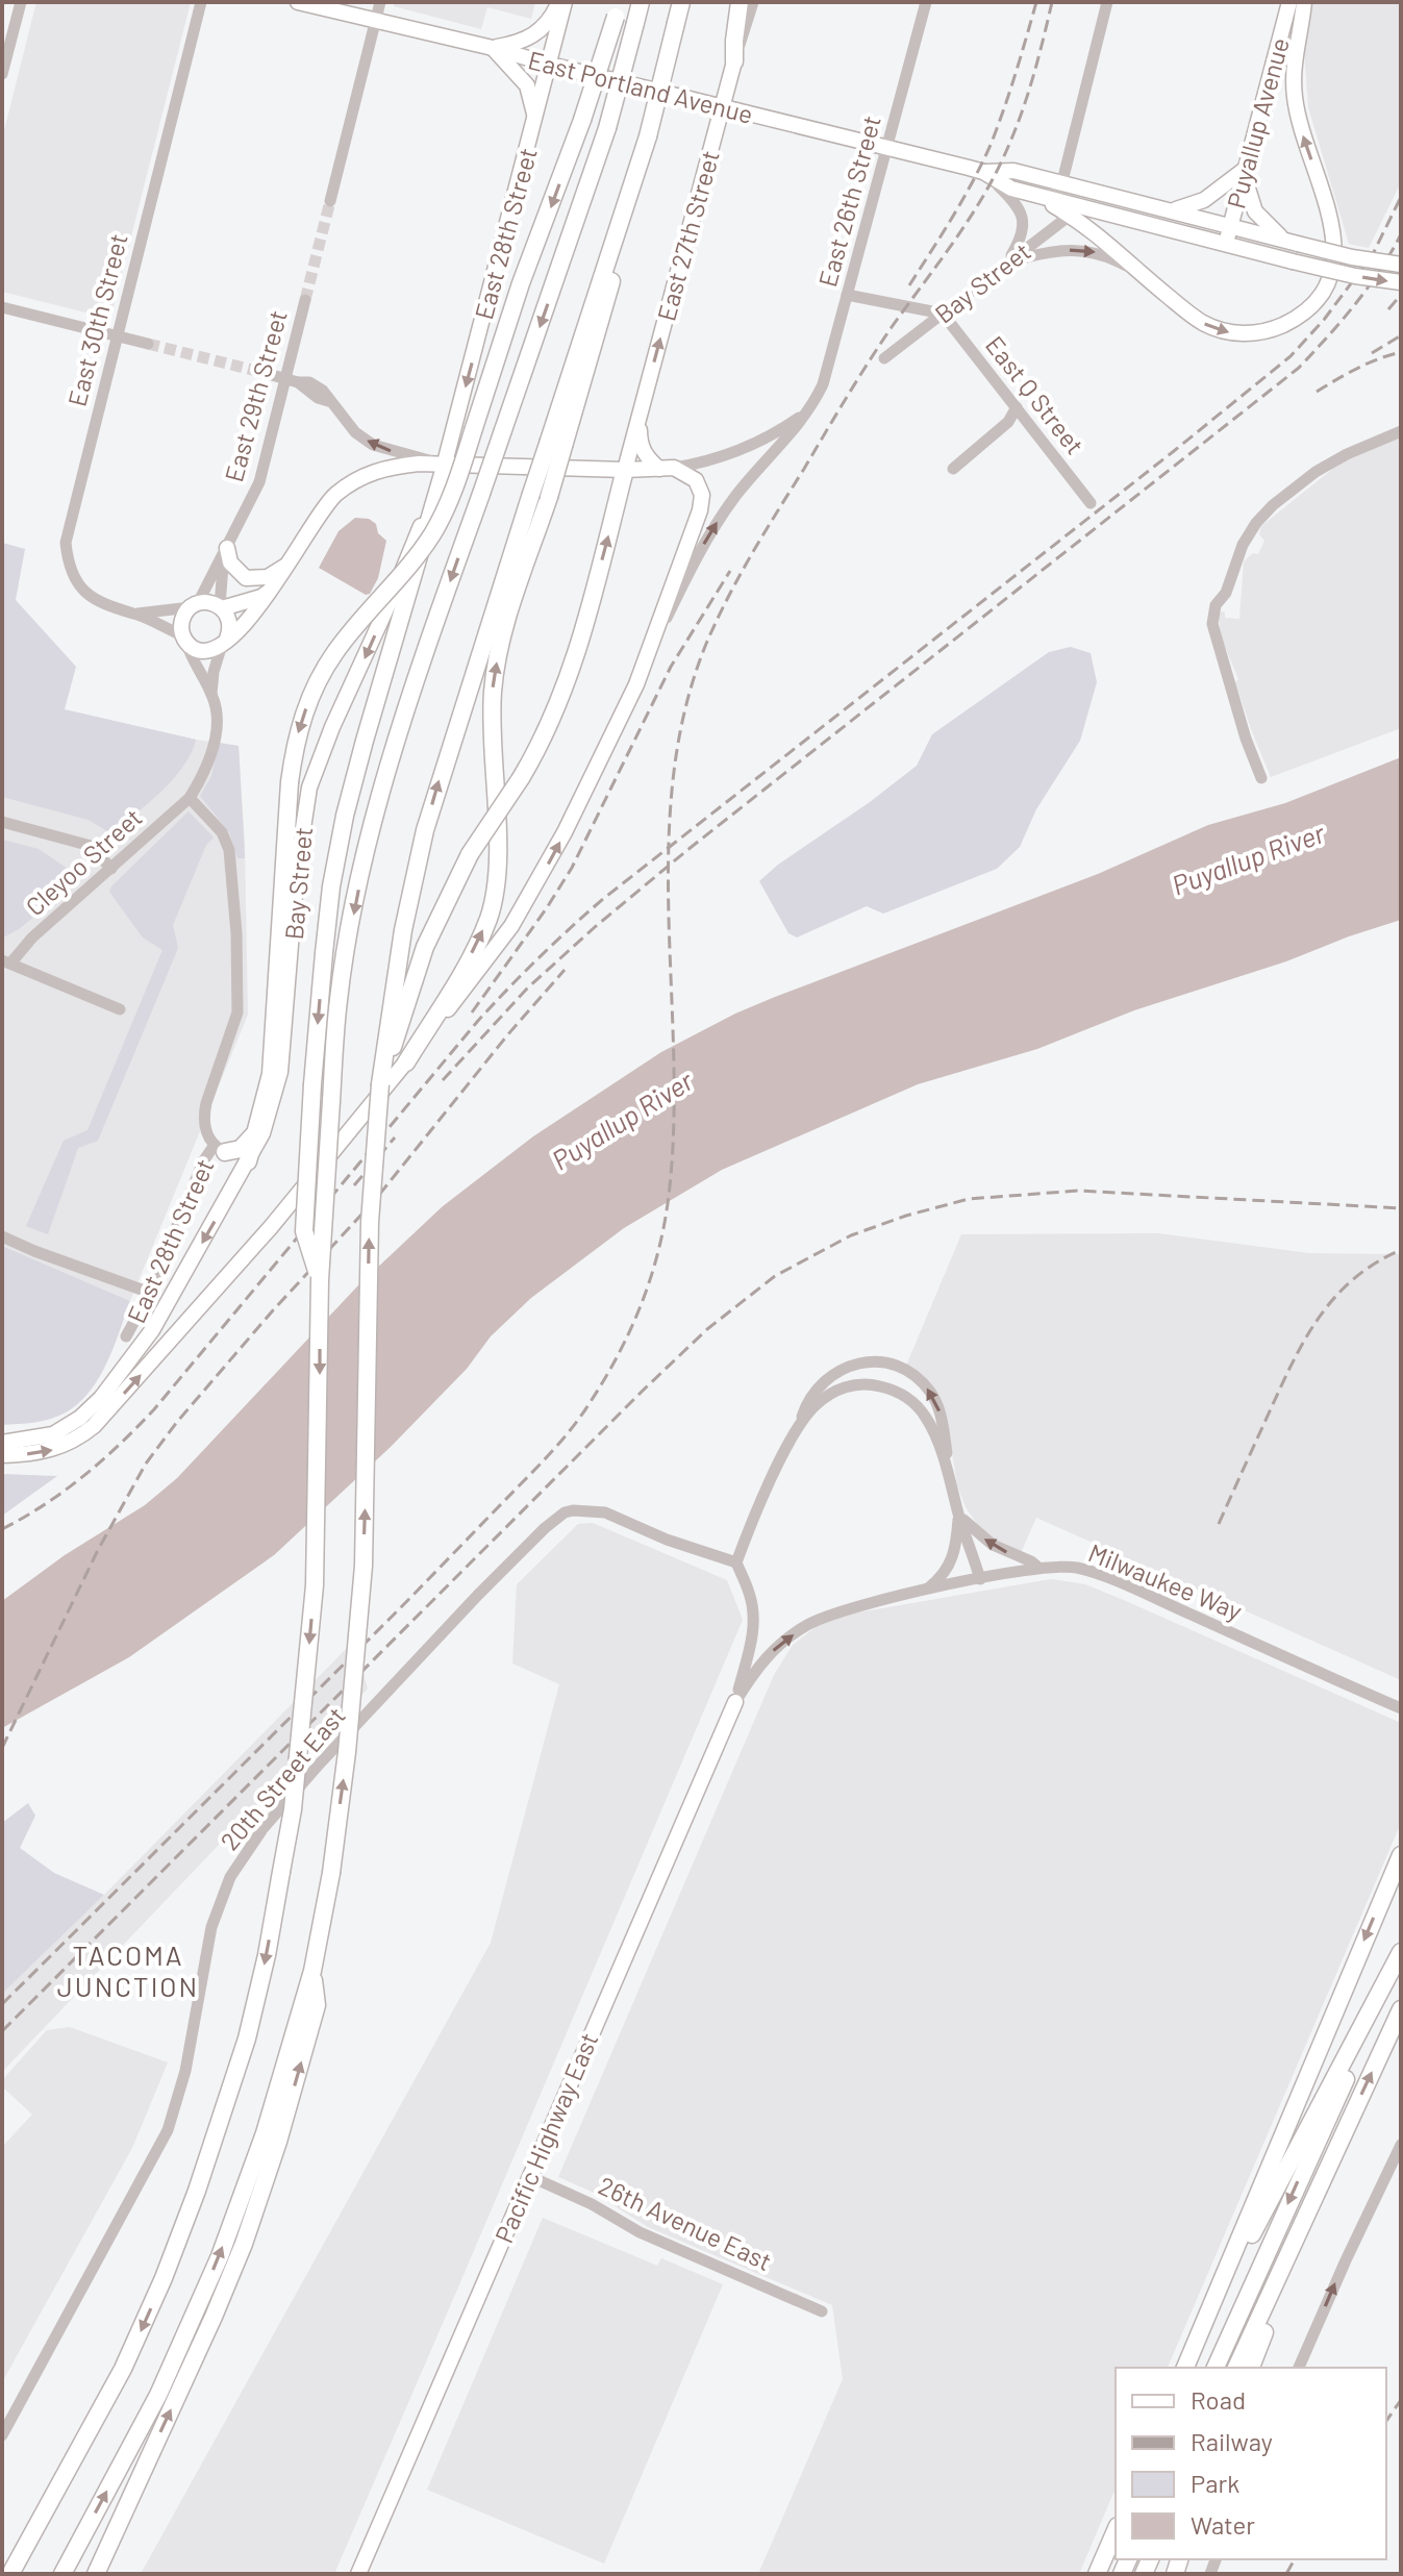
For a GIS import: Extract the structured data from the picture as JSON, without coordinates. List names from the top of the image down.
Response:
{
  "streets": {
    "main road": [
      "East Portland Avenue",
      "Puyallup Avenue",
      "East 28th Street",
      "East 27th Street",
      "Bay Street",
      "Pacific Highway East"
    ],
    "street": [
      "East 26th Street",
      "East 30th Street",
      "East Q Street",
      "East 29th Street",
      "Cleyoo Street",
      "Milwaukee Way",
      "20th Street East",
      "26th Avenue East"
    ]
  },
  "crossings": [
    ["East Portland Avenue", "Puyallup Avenue"],
    ["East Portland Avenue", "East 26th Street"],
    ["East Portland Avenue", "East 28th Street"],
    ["East Portland Avenue", "East 27th Street"],
    ["East Portland Avenue", "Bay Street"],
    ["East 28th Street", "Bay Street"],
    ["Bay Street", "East Q Street"],
    ["East 30th Street", "East 29th Street"],
    ["Milwaukee Way", "Pacific Highway East"],
    ["Pacific Highway East", "26th Avenue East"]
  ],
  "one_way": ["East 28th Street", "East 27th Street"],
  "districts": ["TACOMA JUNCTION"],
  "water": ["Puyallup River"],
  "legend": [
    "Road",
    "Railway",
    "Park",
    "Water"
  ]
}
